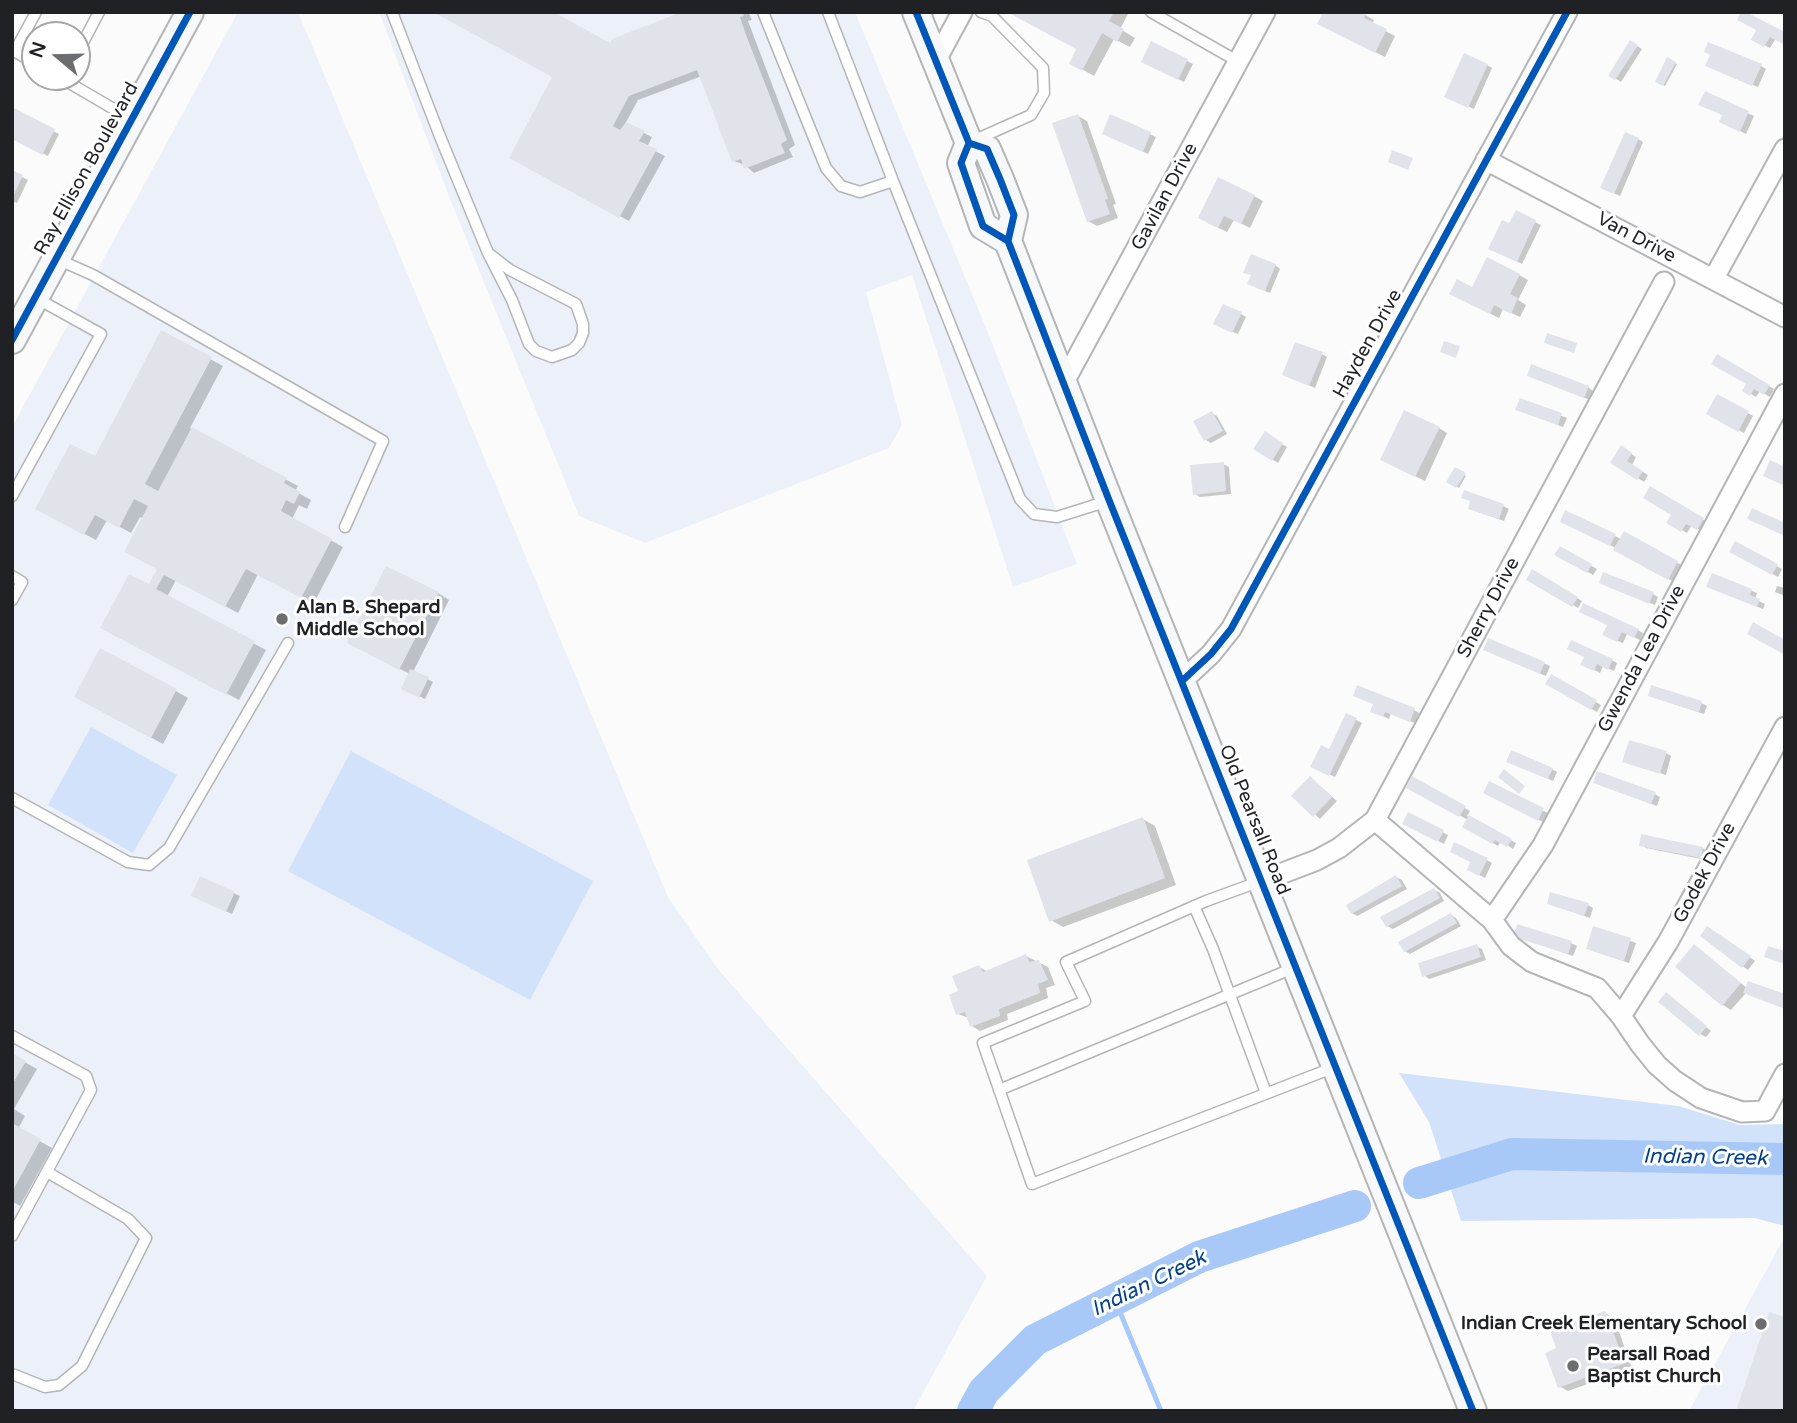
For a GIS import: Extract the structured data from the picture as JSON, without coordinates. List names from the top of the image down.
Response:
{
  "streets": {
    "main road": ["Ray Ellison Boulevard", "Old Pearsall Road"],
    "street": [
      "Gavilan Drive",
      "Van Drive",
      "Hayden Drive",
      "Sherry Drive",
      "Gwenda Lea Drive",
      "Godek Drive"
    ]
  },
  "crossings": [
    ["Gavilan Drive", "Old Pearsall Road"],
    ["Van Drive", "Hayden Drive"],
    ["Hayden Drive", "Old Pearsall Road"],
    ["Sherry Drive", "Old Pearsall Road"]
  ],
  "water": ["Indian Creek"],
  "places": ["Alan B. Shepard Middle School", "Indian Creek Elementary School", "Pearsall Road Baptist Church"],
  "north": "left"
}
